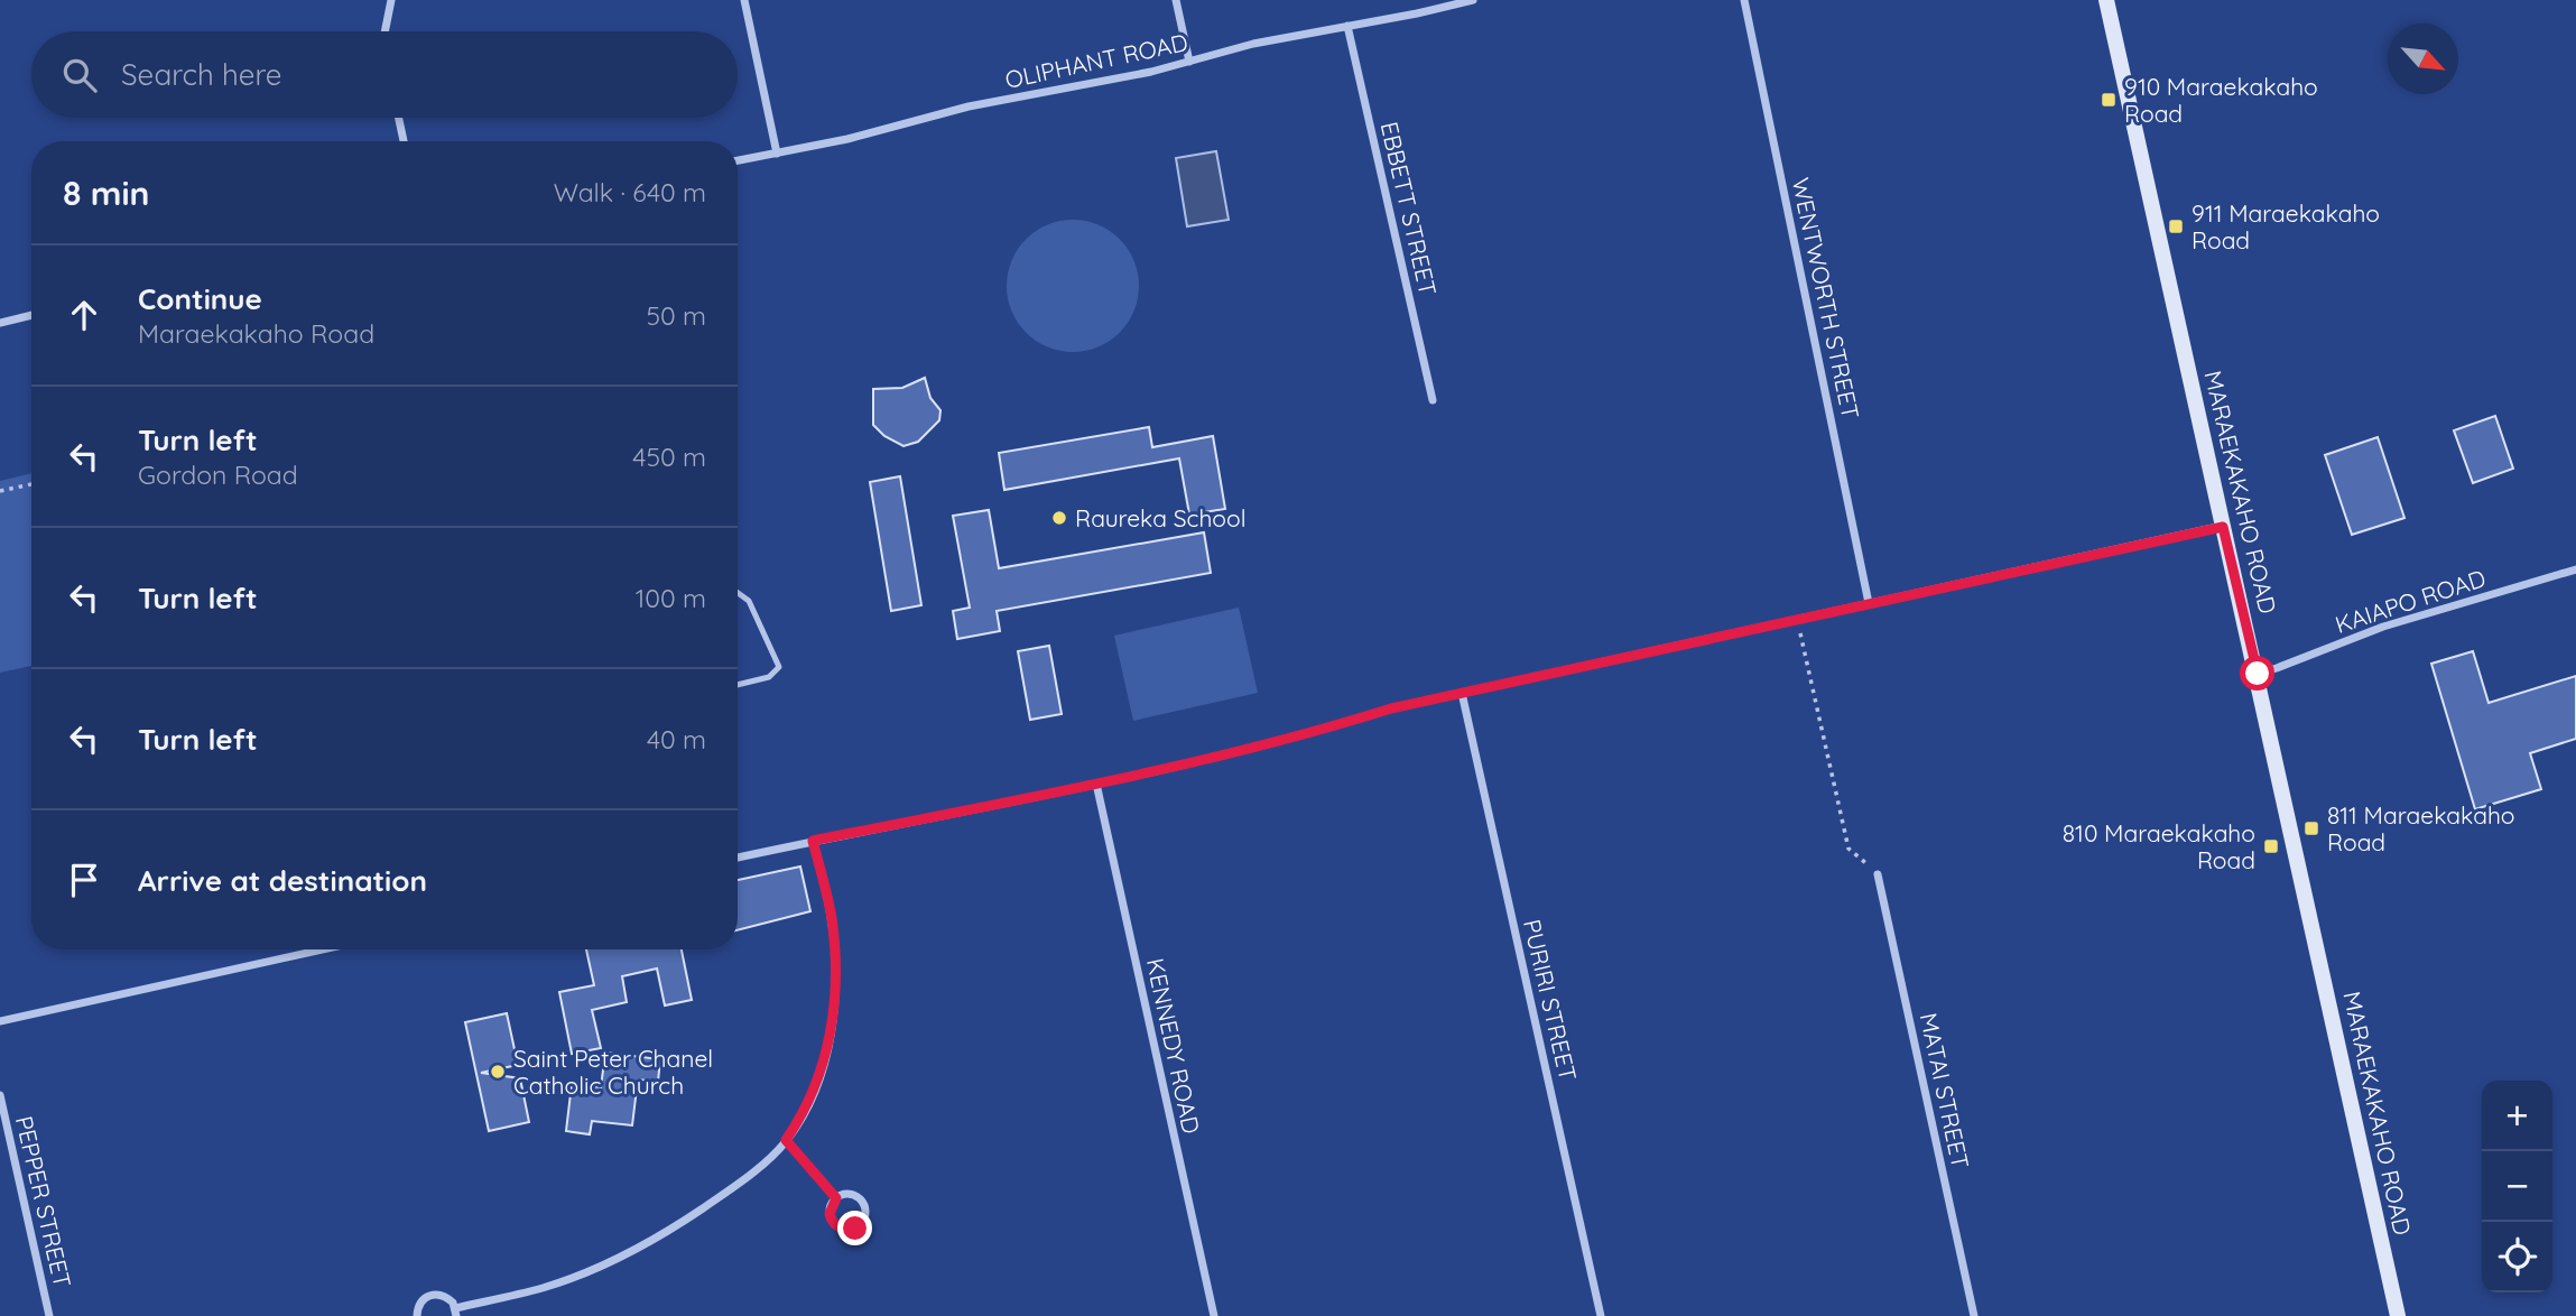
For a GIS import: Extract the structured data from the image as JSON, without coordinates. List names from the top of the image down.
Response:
{
  "streets": {
    "main road": ["MARAEKAKAHO ROAD"],
    "street": [
      "OLIPHANT ROAD",
      "EBBETT STREET",
      "WENTWORTH STREET",
      "KAIAPO ROAD",
      "PURIRI STREET",
      "KENNEDY ROAD",
      "MATAI STREET",
      "PEPPER STREET"
    ]
  },
  "crossings": [
    ["OLIPHANT ROAD", "EBBETT STREET"],
    ["MARAEKAKAHO ROAD", "KAIAPO ROAD"]
  ],
  "places": {
    "transit": [
      "910 Maraekakaho Road",
      "911 Maraekakaho Road",
      "811 Maraekakaho Road",
      "810 Maraekakaho Road"
    ],
    "other": ["Raureka School", "Saint Peter Chanel Catholic Church"]
  },
  "north": "bottom right",
  "page": {
    "search": "Search here",
    "heading": ["8 min", "Walk · 640 m"],
    "list": [
      ["Continue", "Maraekakaho Road", "50 m"],
      ["Turn left", "Gordon Road", "450 m"],
      ["Turn left", "100 m"],
      ["Turn left", "40 m"],
      "Arrive at destination"
    ],
    "map_buttons": ["+", "−"]
  }
}
